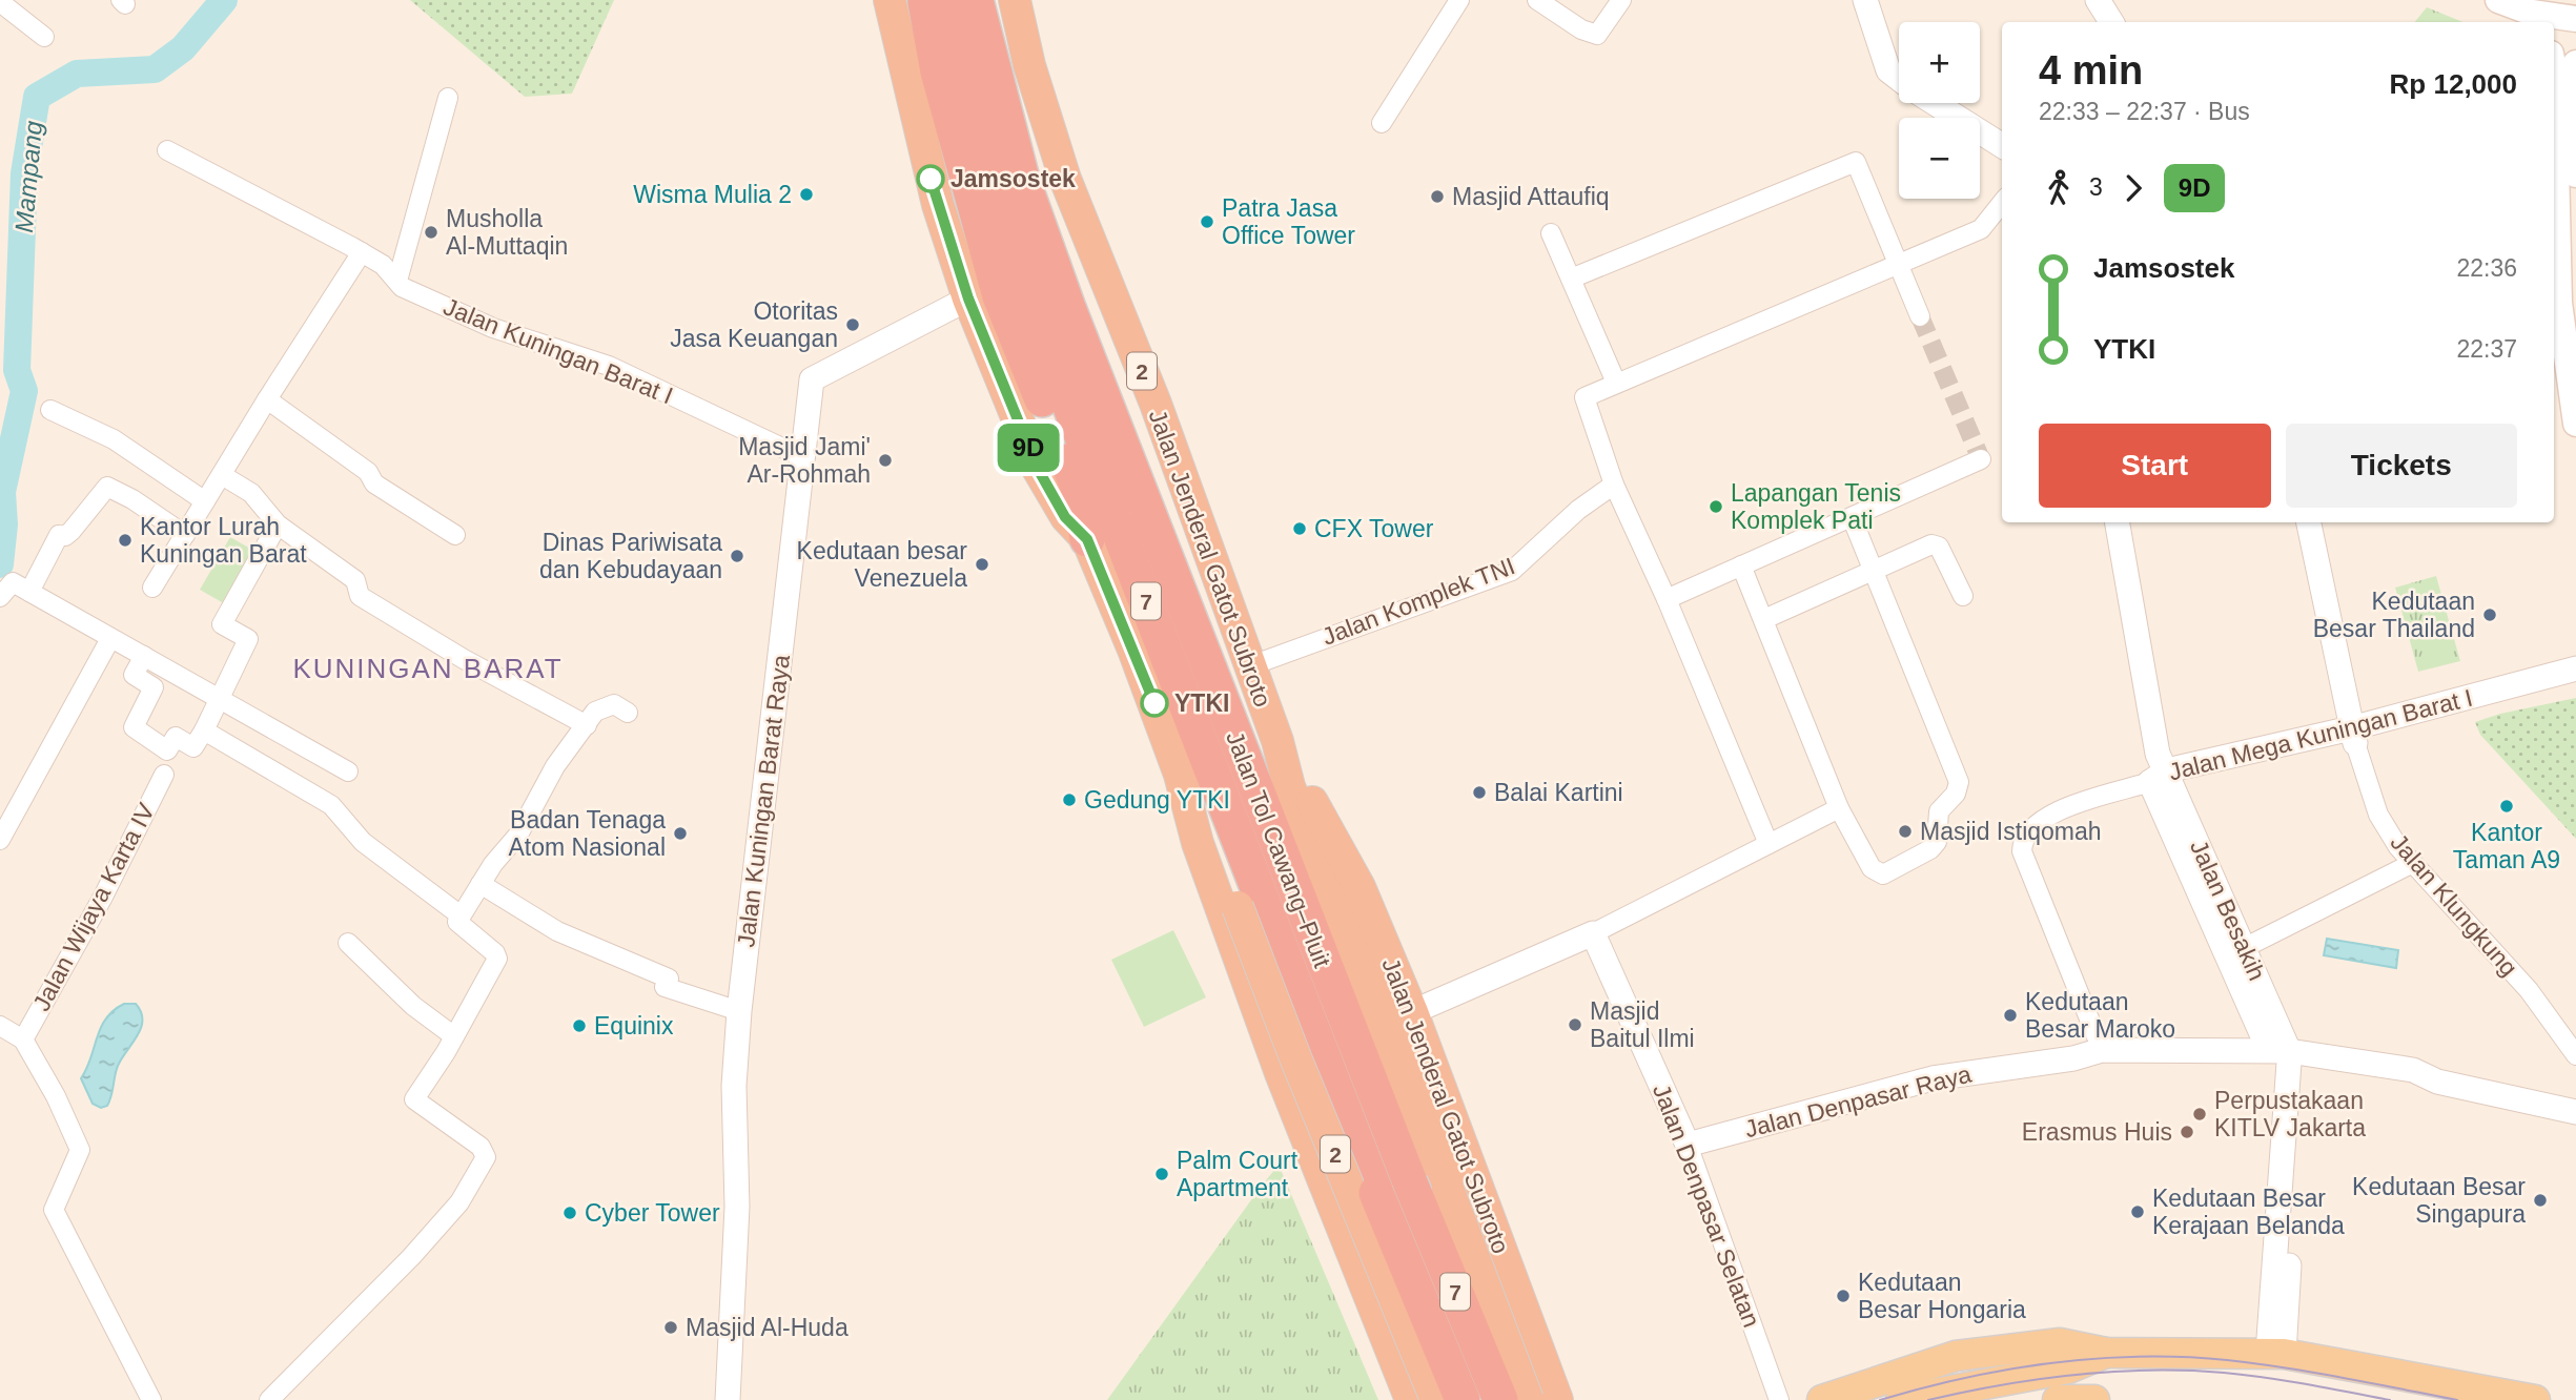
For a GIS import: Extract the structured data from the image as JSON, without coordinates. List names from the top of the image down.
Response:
{
  "streets": {
    "highway": [
      "2",
      "Jalan Jenderal Gatot Subroto",
      "7",
      "Jalan Tol Cawang–Pluit"
    ],
    "street": [
      "Jalan Kuningan Barat I",
      "Jalan Komplek TNI",
      "Jalan Mega Kuningan Barat I",
      "Jalan Kuningan Barat Raya",
      "Jalan Klungkung",
      "Jalan Wijaya Karta IV",
      "Jalan Besakih",
      "Jalan Denpasar Raya",
      "Jalan Denpasar Selatan"
    ]
  },
  "crossings": [
    ["Jalan Kuningan Barat I", "Jalan Kuningan Barat Raya"],
    ["2", "Jalan Kuningan Barat Raya"],
    ["Jalan Jenderal Gatot Subroto", "Jalan Komplek TNI"],
    ["Jalan Mega Kuningan Barat I", "Jalan Klungkung"],
    ["Jalan Mega Kuningan Barat I", "Jalan Besakih"],
    ["Jalan Besakih", "Jalan Denpasar Raya"],
    ["Jalan Denpasar Raya", "Jalan Denpasar Selatan"]
  ],
  "districts": ["KUNINGAN BARAT"],
  "water": ["Mampang"],
  "places": [
    "Jamsostek",
    "Wisma Mulia 2",
    "Masjid Attaufiq",
    "Patra Jasa Office Tower",
    "Musholla Al-Muttaqin",
    "Otoritas Jasa Keuangan",
    "Masjid Jami' Ar-Rohmah",
    "Lapangan Tenis Komplek Pati",
    "CFX Tower",
    "Kantor Lurah Kuningan Barat",
    "Dinas Pariwisata dan Kebudayaan",
    "Kedutaan besar Venezuela",
    "Kedutaan Besar Thailand",
    "YTKI",
    "Balai Kartini",
    "Gedung YTKI",
    "Kantor Taman A9",
    "Masjid Istiqomah",
    "Badan Tenaga Atom Nasional",
    "Kedutaan Besar Maroko",
    "Masjid Baitul Ilmi",
    "Equinix",
    "Perpustakaan KITLV Jakarta",
    "Erasmus Huis",
    "Palm Court Apartment",
    "Kedutaan Besar Singapura",
    "Kedutaan Besar Kerajaan Belanda",
    "Cyber Tower",
    "Kedutaan Besar Hongaria",
    "Masjid Al-Huda"
  ],
  "lines": ["bus line 9D"],
  "page": {
    "on_map": "9D",
    "map_buttons": ["+", "−"],
    "heading": ["4 min", "22:33 – 22:37 · Bus", "Rp 12,000"],
    "legs": ["3", "9D"],
    "list": [
      {
        "name": "Jamsostek",
        "value": "22:36"
      },
      {
        "name": "YTKI",
        "value": "22:37"
      }
    ],
    "buttons": ["Start", "Tickets"]
  }
}
